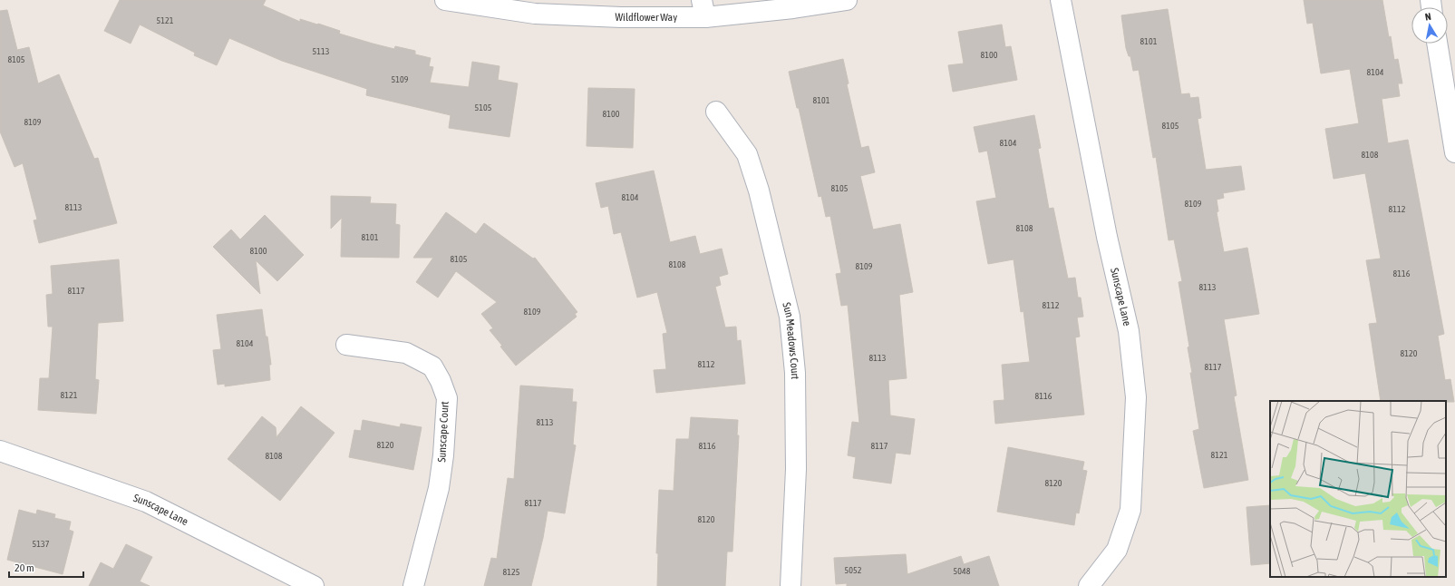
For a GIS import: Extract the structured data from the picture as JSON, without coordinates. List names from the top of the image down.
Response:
{
  "streets": {
    "street": [
      "Wildflower Way",
      "Sunscape Lane",
      "Sun Meadows Court",
      "Sunscape Court"
    ]
  },
  "house_numbers": [
    "5121",
    "8101",
    "5113",
    "8100",
    "8105",
    "8104",
    "5109",
    "8101",
    "5105",
    "8100",
    "8109",
    "8105",
    "8104",
    "8108",
    "8105",
    "8104",
    "8109",
    "8113",
    "8112",
    "8108",
    "8101",
    "8100",
    "8105",
    "8108",
    "8109",
    "8116",
    "8113",
    "8117",
    "8112",
    "8109",
    "8104",
    "8120",
    "8113",
    "8112",
    "8117",
    "8121",
    "8116",
    "8113",
    "8120",
    "8116",
    "8117",
    "8121",
    "8108",
    "8120",
    "8117",
    "8120",
    "5137",
    "5052",
    "5048",
    "8125"
  ],
  "scale_bar": "20 m",
  "north": "top"
}
